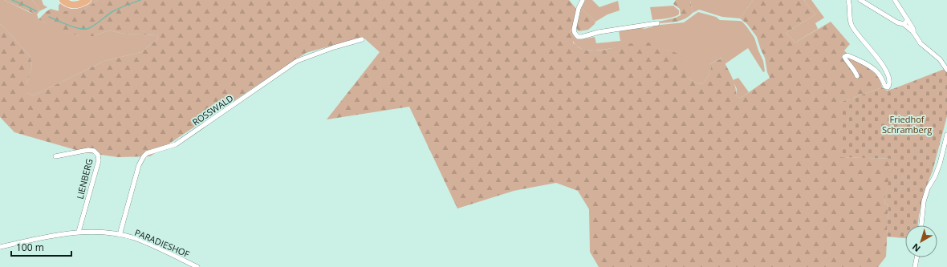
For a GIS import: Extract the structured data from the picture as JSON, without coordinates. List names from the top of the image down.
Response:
{
  "streets": {
    "street": ["ROSSWALD", "LIENBERG", "PARADIESHOF"]
  },
  "crossings": [
    ["ROSSWALD", "PARADIESHOF"]
  ],
  "parks": ["Friedhof Schramberg"],
  "scale_bar": "100 m",
  "north": "bottom left"
}
